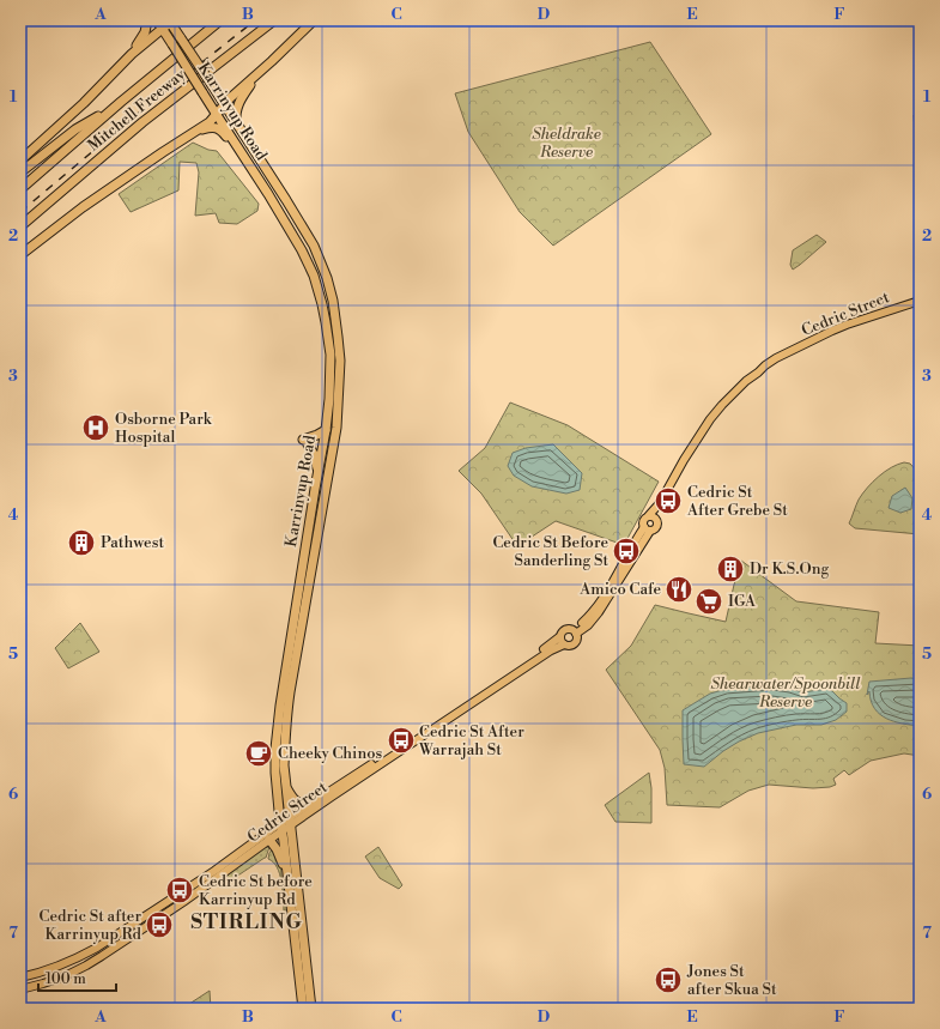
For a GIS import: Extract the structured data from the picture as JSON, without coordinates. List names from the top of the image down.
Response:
{
  "streets": {
    "highway": ["Mitchell Freeway", "Karrinyup Road"],
    "main road": ["Cedric Street"]
  },
  "crossings": [
    ["Karrinyup Road", "Cedric Street"]
  ],
  "districts": ["STIRLING"],
  "parks": ["Sheldrake Reserve", "Shearwater/Spoonbill Reserve"],
  "places": {
    "hospital": ["Osborne Park Hospital"],
    "bus stop": [
      "Cedric St After Grebe St",
      "Cedric St Before Sanderling St",
      "Cedric St After Warrajah St",
      "Cedric St before Karrinyup Rd",
      "Cedric St after Karrinyup Rd",
      "Jones St after Skua St"
    ],
    "building": ["Pathwest", "Dr K.S.Ong"],
    "restaurant": ["Amico Cafe"],
    "supermarket": ["IGA"],
    "cafe": ["Cheeky Chinos"]
  },
  "scale_bar": "100 m",
  "grid": {
    "columns": [
      "A",
      "B",
      "C",
      "D",
      "E",
      "F"
    ],
    "rows": [
      "1",
      "2",
      "3",
      "4",
      "5",
      "6",
      "7"
    ]
  }
}
